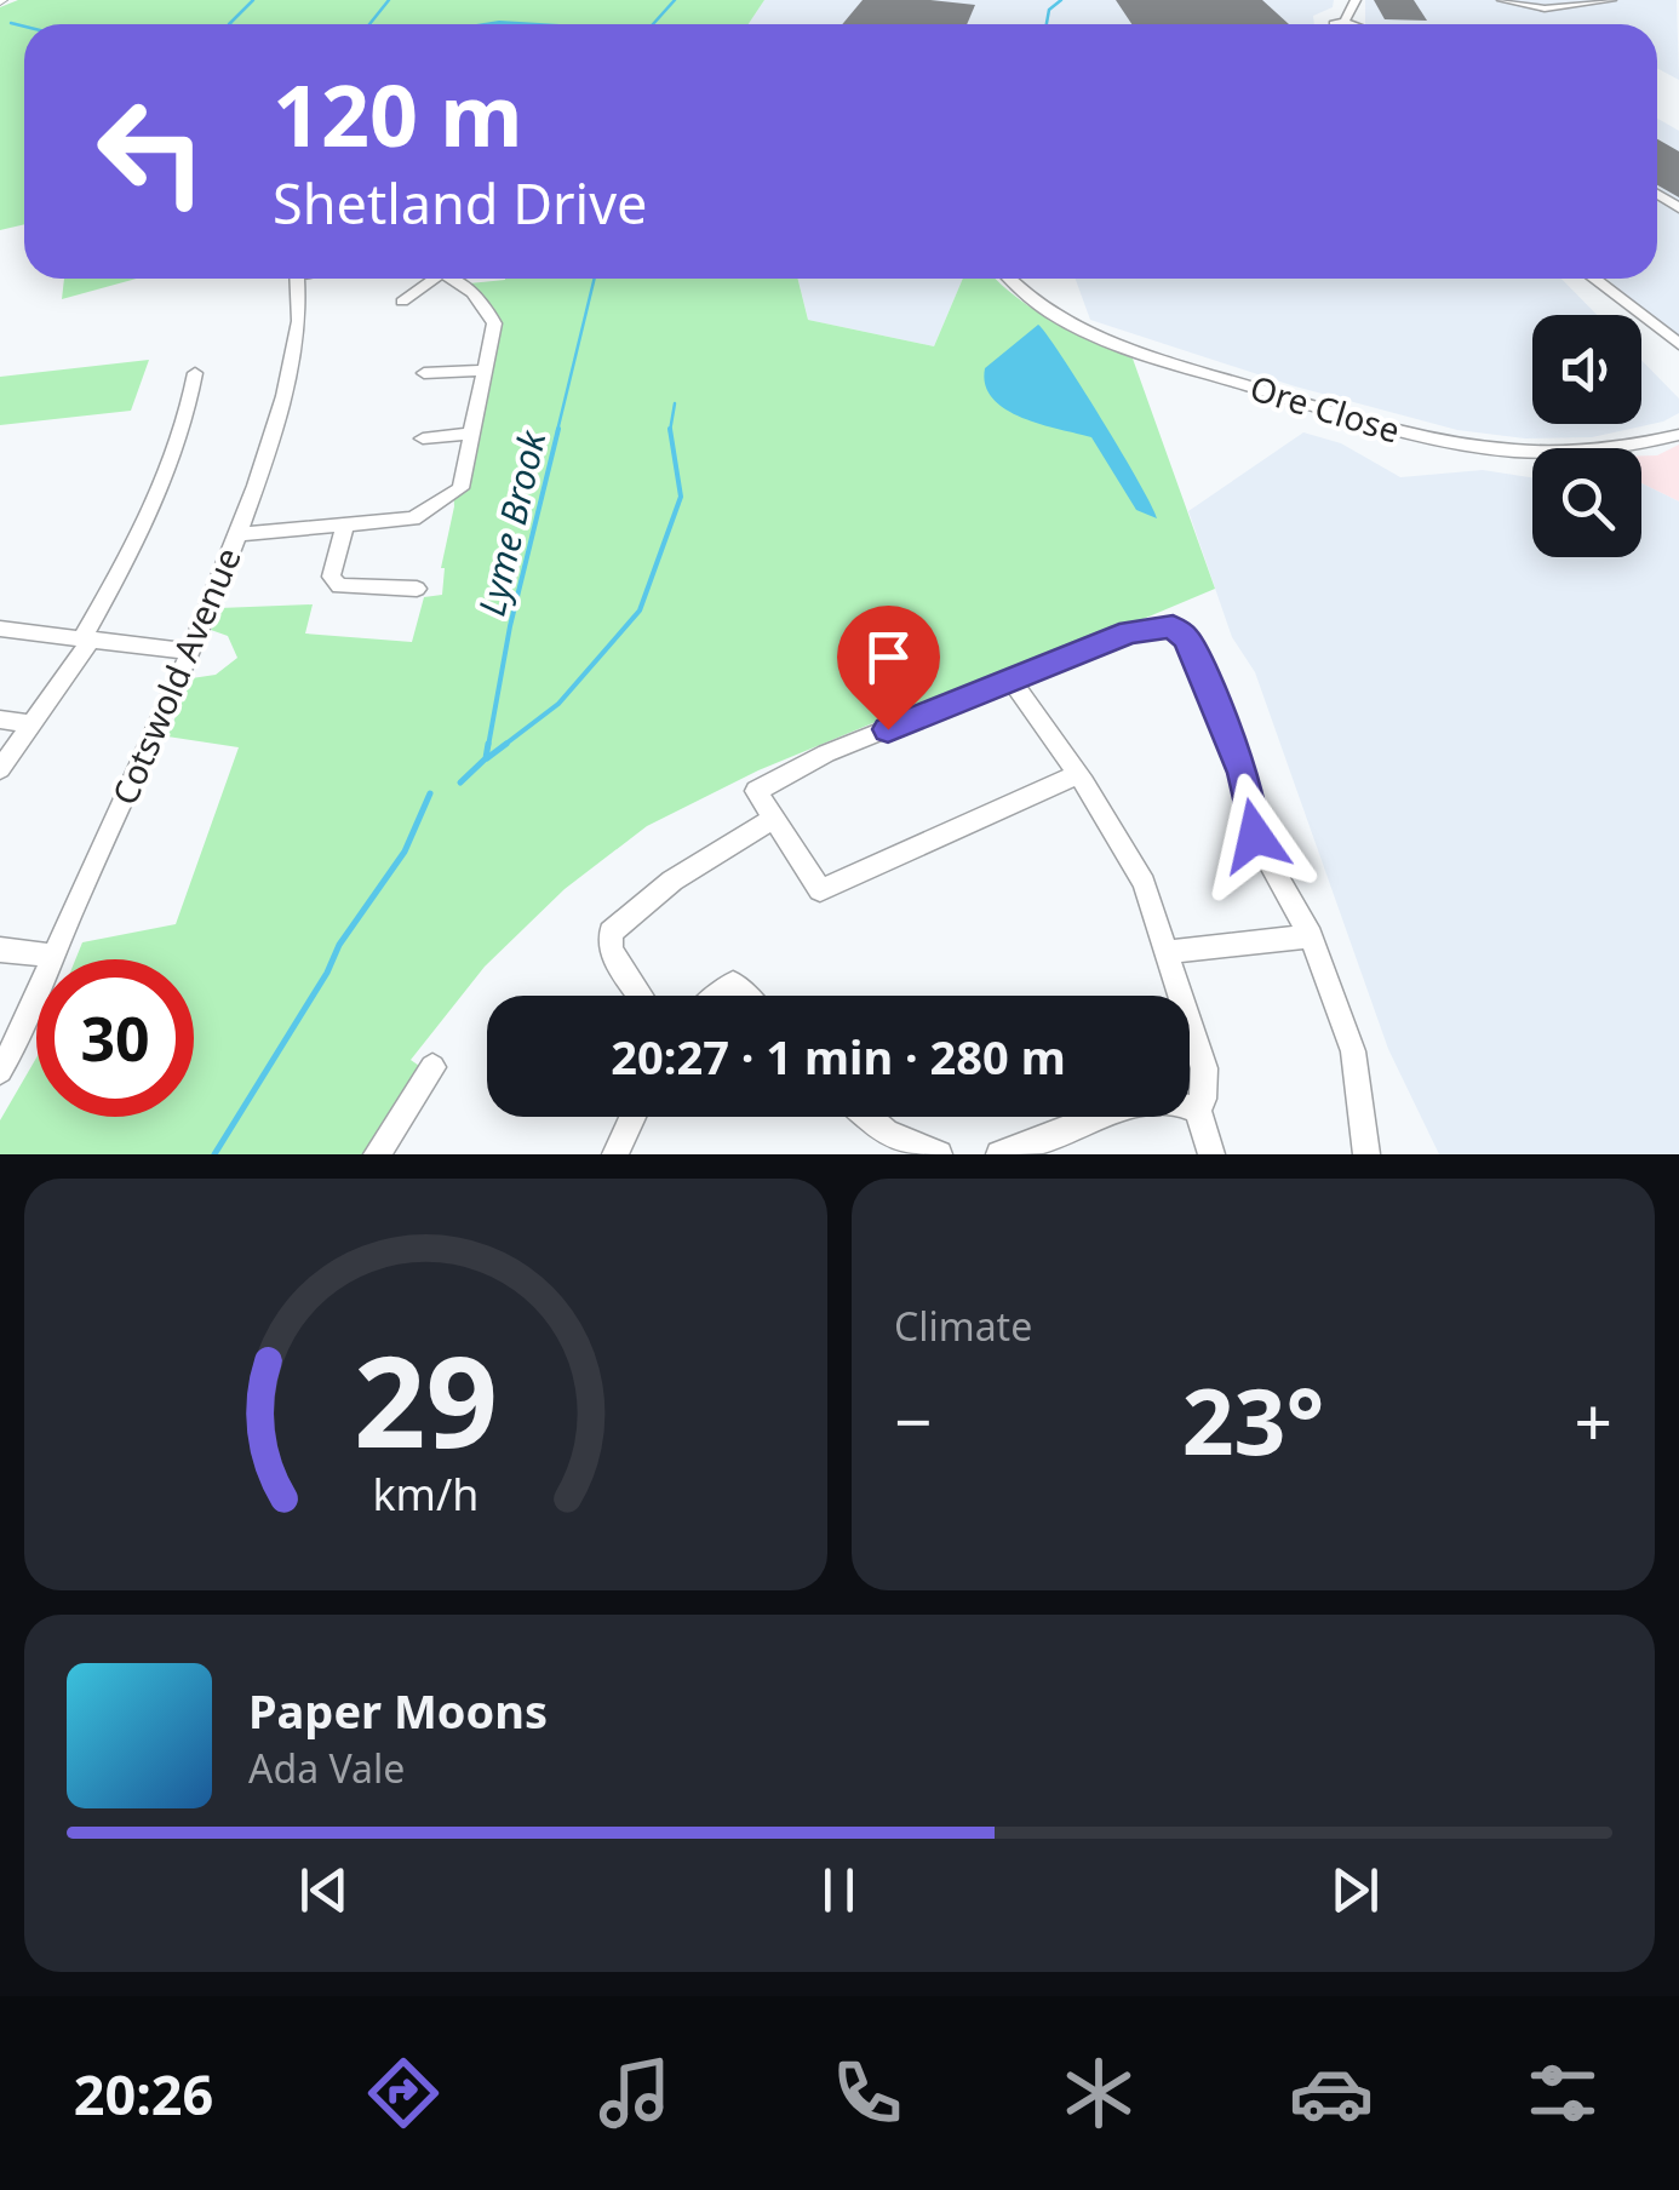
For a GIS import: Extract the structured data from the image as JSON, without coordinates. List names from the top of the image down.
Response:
{
  "streets": {
    "street": ["Ore Close", "Cotswold Avenue"]
  },
  "water": ["Lyme Brook"],
  "page": {
    "turn": ["120 m", "Shetland Drive"],
    "limit": "30",
    "trip": "20:27 · 1 min · 280 m",
    "tile": "Climate",
    "heat": ["−", "23°", "+"],
    "song": ["Paper Moons", "Ada Vale"],
    "tabs": "20:26",
    "gauge": ["29", "km/h"]
  }
}
